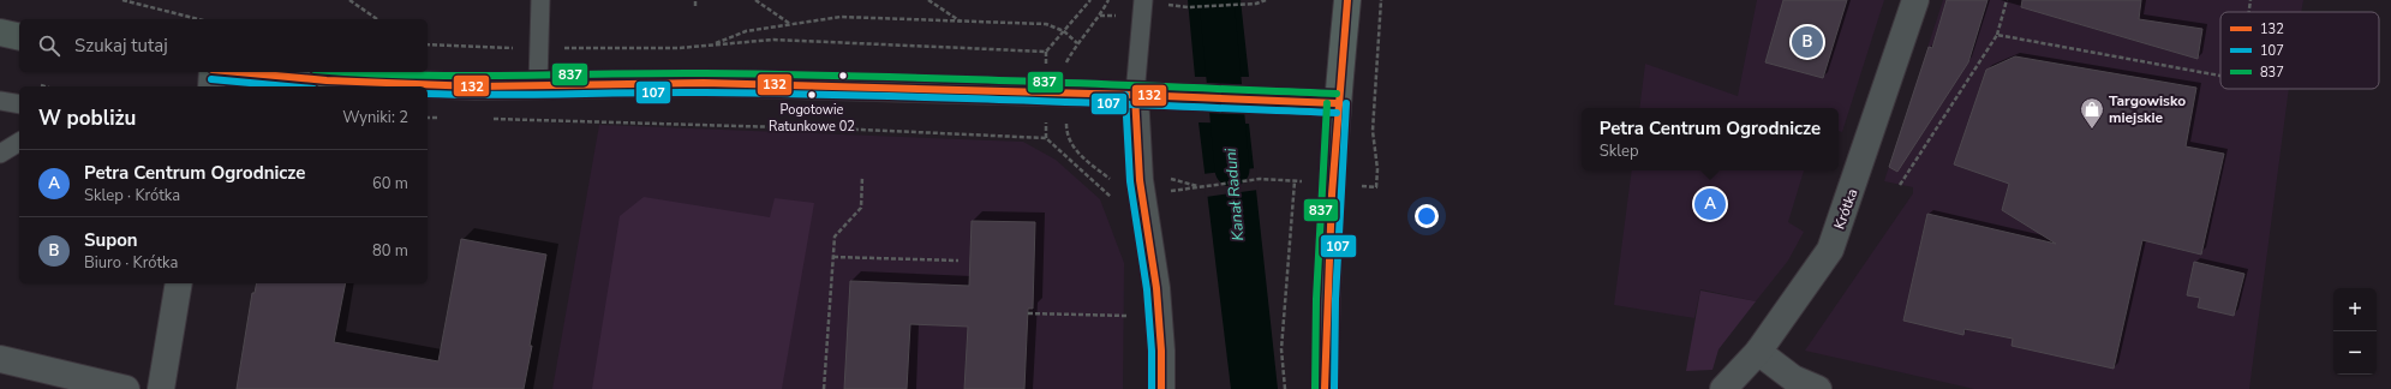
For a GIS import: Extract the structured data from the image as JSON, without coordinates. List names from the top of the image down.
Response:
{
  "streets": {
    "street": ["Krótka"]
  },
  "water": ["Kanał Raduni"],
  "places": {
    "other": ["Pogotowie Ratunkowe 02"],
    "shop": ["Targowisko miejskie"]
  },
  "lines": ["transit line 132", "transit line 837", "transit line 107"],
  "legend": ["132", "107", "837"],
  "page": {
    "search": "Szukaj tutaj",
    "pins": ["B", "A"],
    "heading": ["W pobliżu", "Wyniki: 2"],
    "popup": ["Petra Centrum Ogrodnicze", "Sklep"],
    "list": [
      {
        "mark": "A",
        "name": "Petra Centrum Ogrodnicze",
        "note": "Sklep · Krótka",
        "value": "60 m"
      },
      {
        "mark": "B",
        "name": "Supon",
        "note": "Biuro · Krótka",
        "value": "80 m"
      }
    ],
    "map_buttons": ["+", "−"]
  }
}
